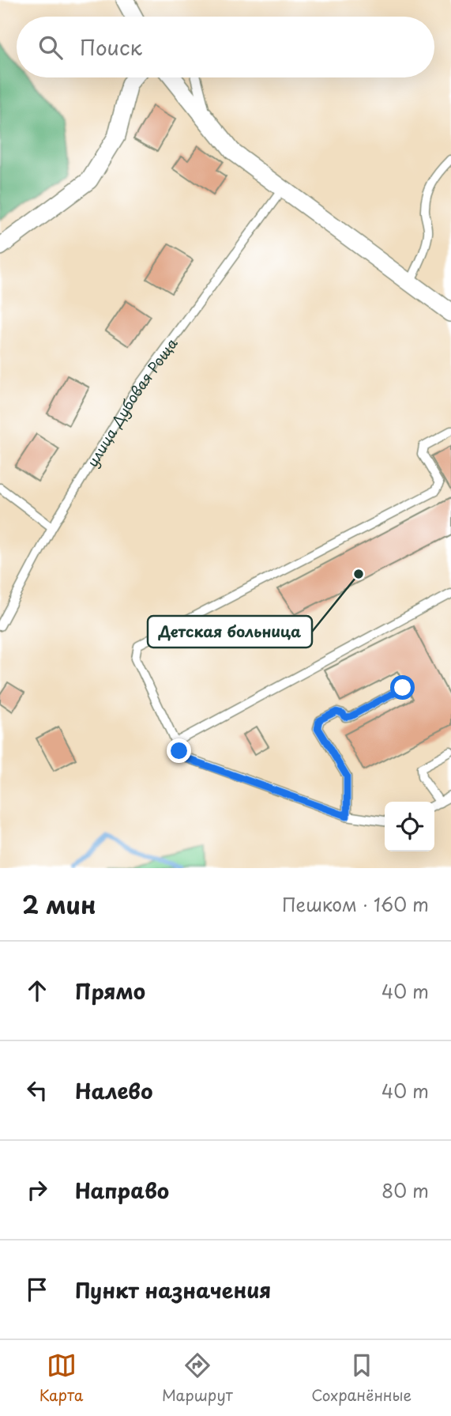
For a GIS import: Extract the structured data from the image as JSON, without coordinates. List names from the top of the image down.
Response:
{
  "streets": {
    "lane": ["улица Дубовая Роща"]
  },
  "places": ["Детская больница"],
  "page": {
    "search": "Поиск",
    "heading": ["2 мин", "Пешком · 160 m"],
    "list": [
      ["Прямо", "40 m"],
      ["Налево", "40 m"],
      ["Направо", "80 m"],
      "Пункт назначения"
    ],
    "nav": ["Карта", "Маршрут", "Сохранённые"]
  }
}
